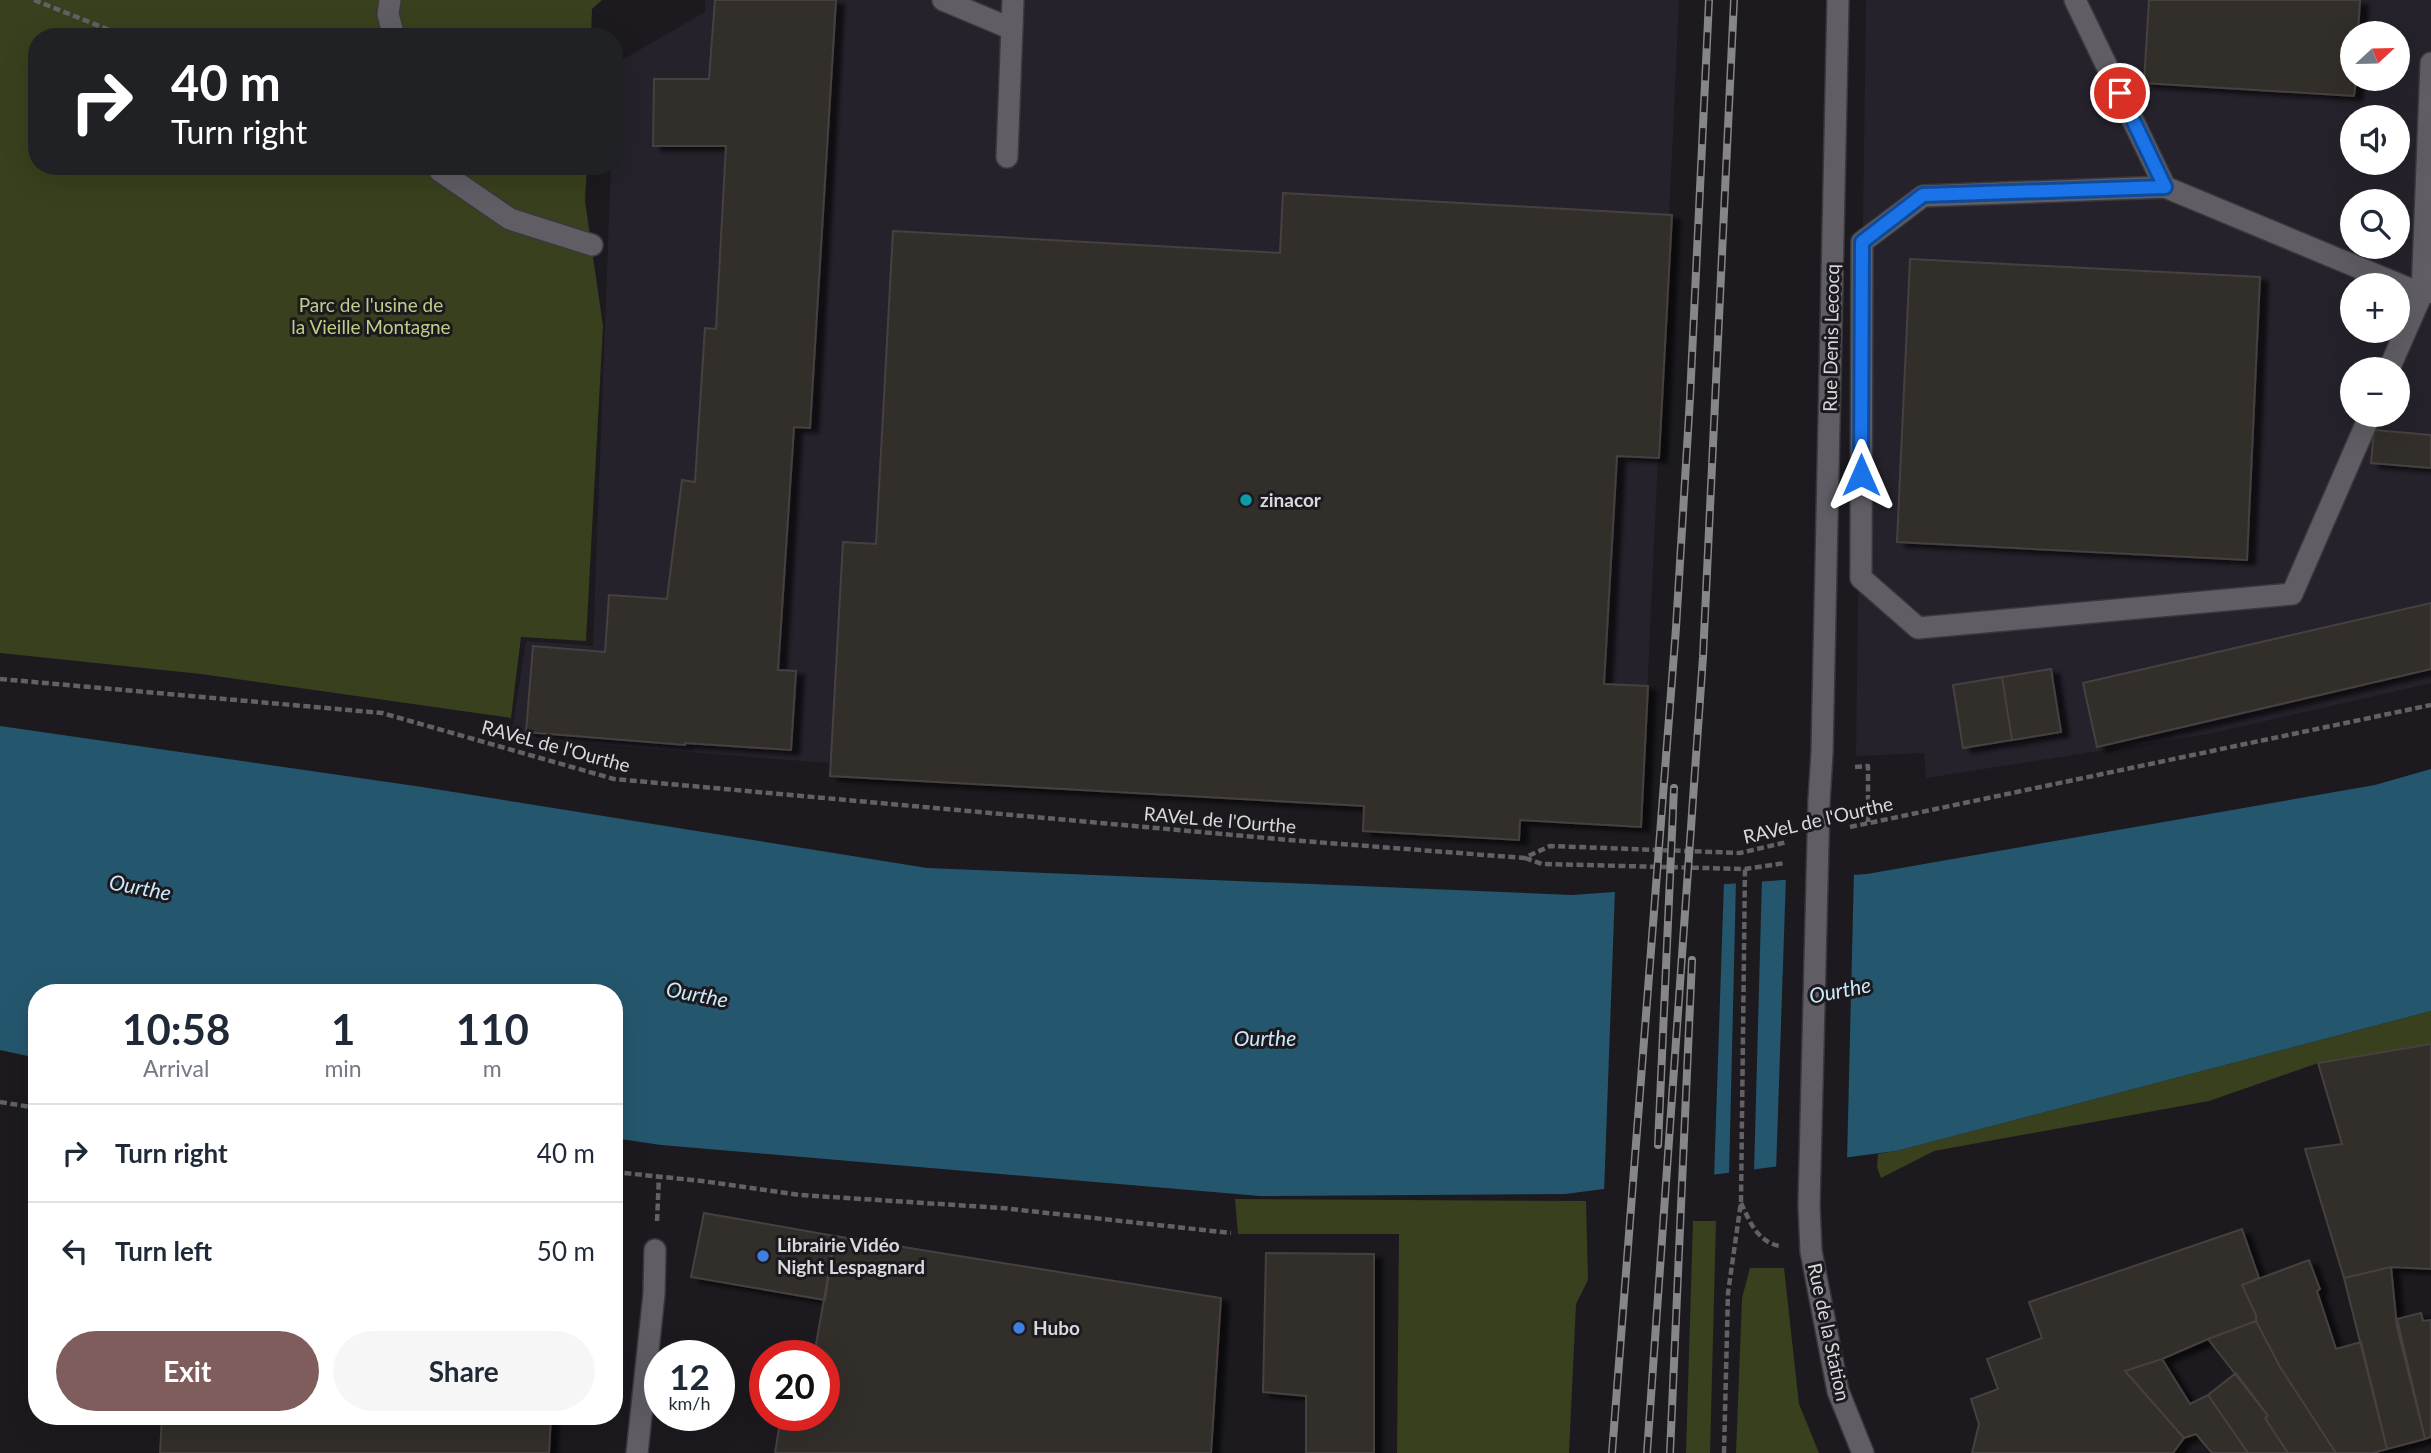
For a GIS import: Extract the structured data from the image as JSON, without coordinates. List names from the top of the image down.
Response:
{
  "streets": {
    "street": ["Rue Denis Lecocq", "Rue de la Station"],
    "path": ["RAVeL de l'Ourthe"]
  },
  "crossings": [
    ["Rue Denis Lecocq", "Rue de la Station"]
  ],
  "water": ["Ourthe"],
  "parks": ["Parc de l'usine de la Vieille Montagne"],
  "places": ["zinacor", "Librairie Vidéo Night Lespagnard", "Hubo"],
  "north": "right",
  "page": {
    "map_buttons": ["+", "−"],
    "turn": ["40 m", "Turn right"],
    "eta": [
      "10:58",
      "Arrival",
      "1",
      "min",
      "110",
      "m"
    ],
    "list": [
      {
        "name": "Turn right",
        "value": "40 m"
      },
      {
        "name": "Turn left",
        "value": "50 m"
      }
    ],
    "buttons": ["Exit", "Share"],
    "speed": "12 km/h",
    "limit": "20"
  }
}
